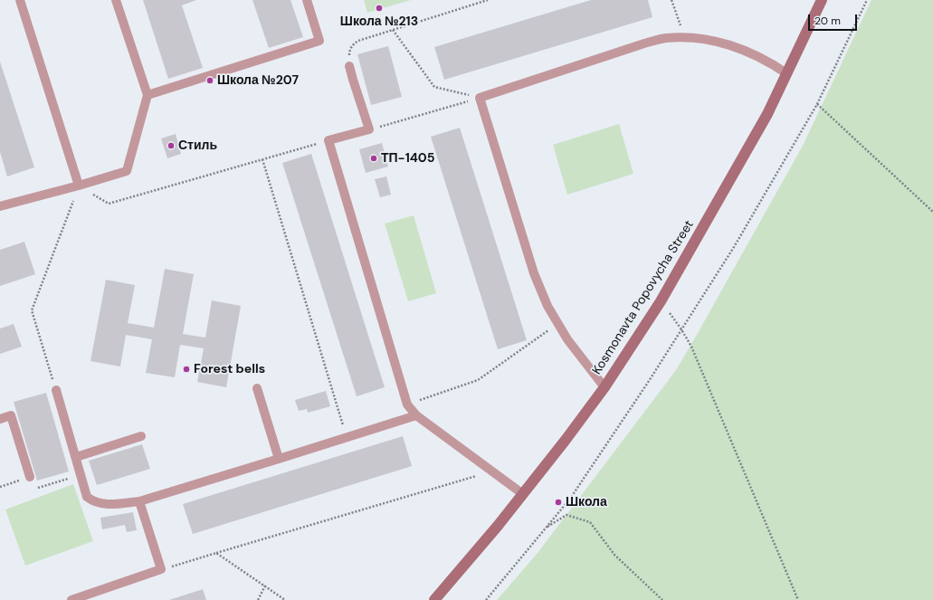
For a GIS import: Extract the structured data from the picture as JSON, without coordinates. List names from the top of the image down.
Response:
{
  "streets": {
    "street": ["Kosmonavta Popovycha Street"]
  },
  "places": [
    "Школа №213",
    "Школа №207",
    "Стиль",
    "ТП-1405",
    "Forest bells",
    "Школа"
  ],
  "scale_bar": "20 m"
}
